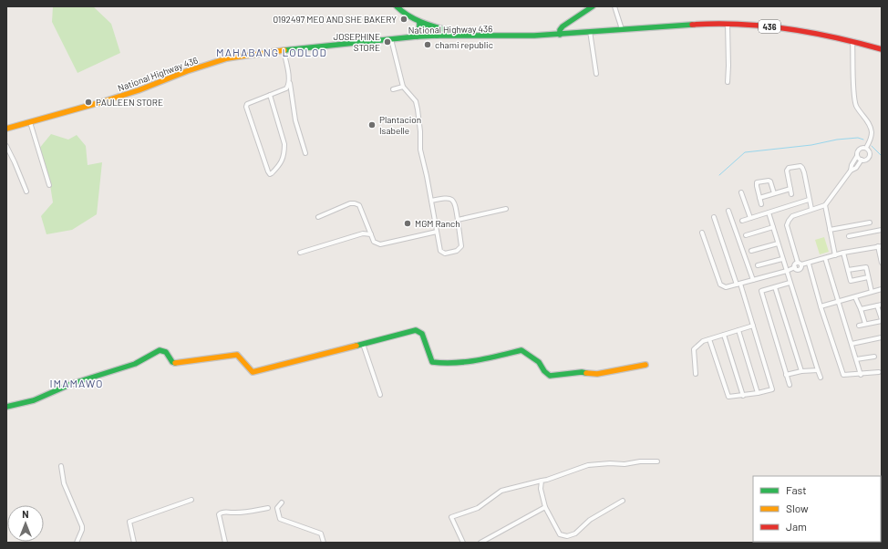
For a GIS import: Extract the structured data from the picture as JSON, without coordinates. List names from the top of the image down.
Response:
{
  "streets": {
    "main road": ["436", "National Highway 436"]
  },
  "districts": ["MAHABANG LODLOD", "IMAMAWO"],
  "places": [
    "0192497 MEO AND SHE BAKERY",
    "JOSEPHINE STORE",
    "chami republic",
    "PAULEEN STORE",
    "Plantacion Isabelle",
    "MGM Ranch"
  ],
  "legend": ["Fast", "Slow", "Jam"],
  "north": "top"
}
